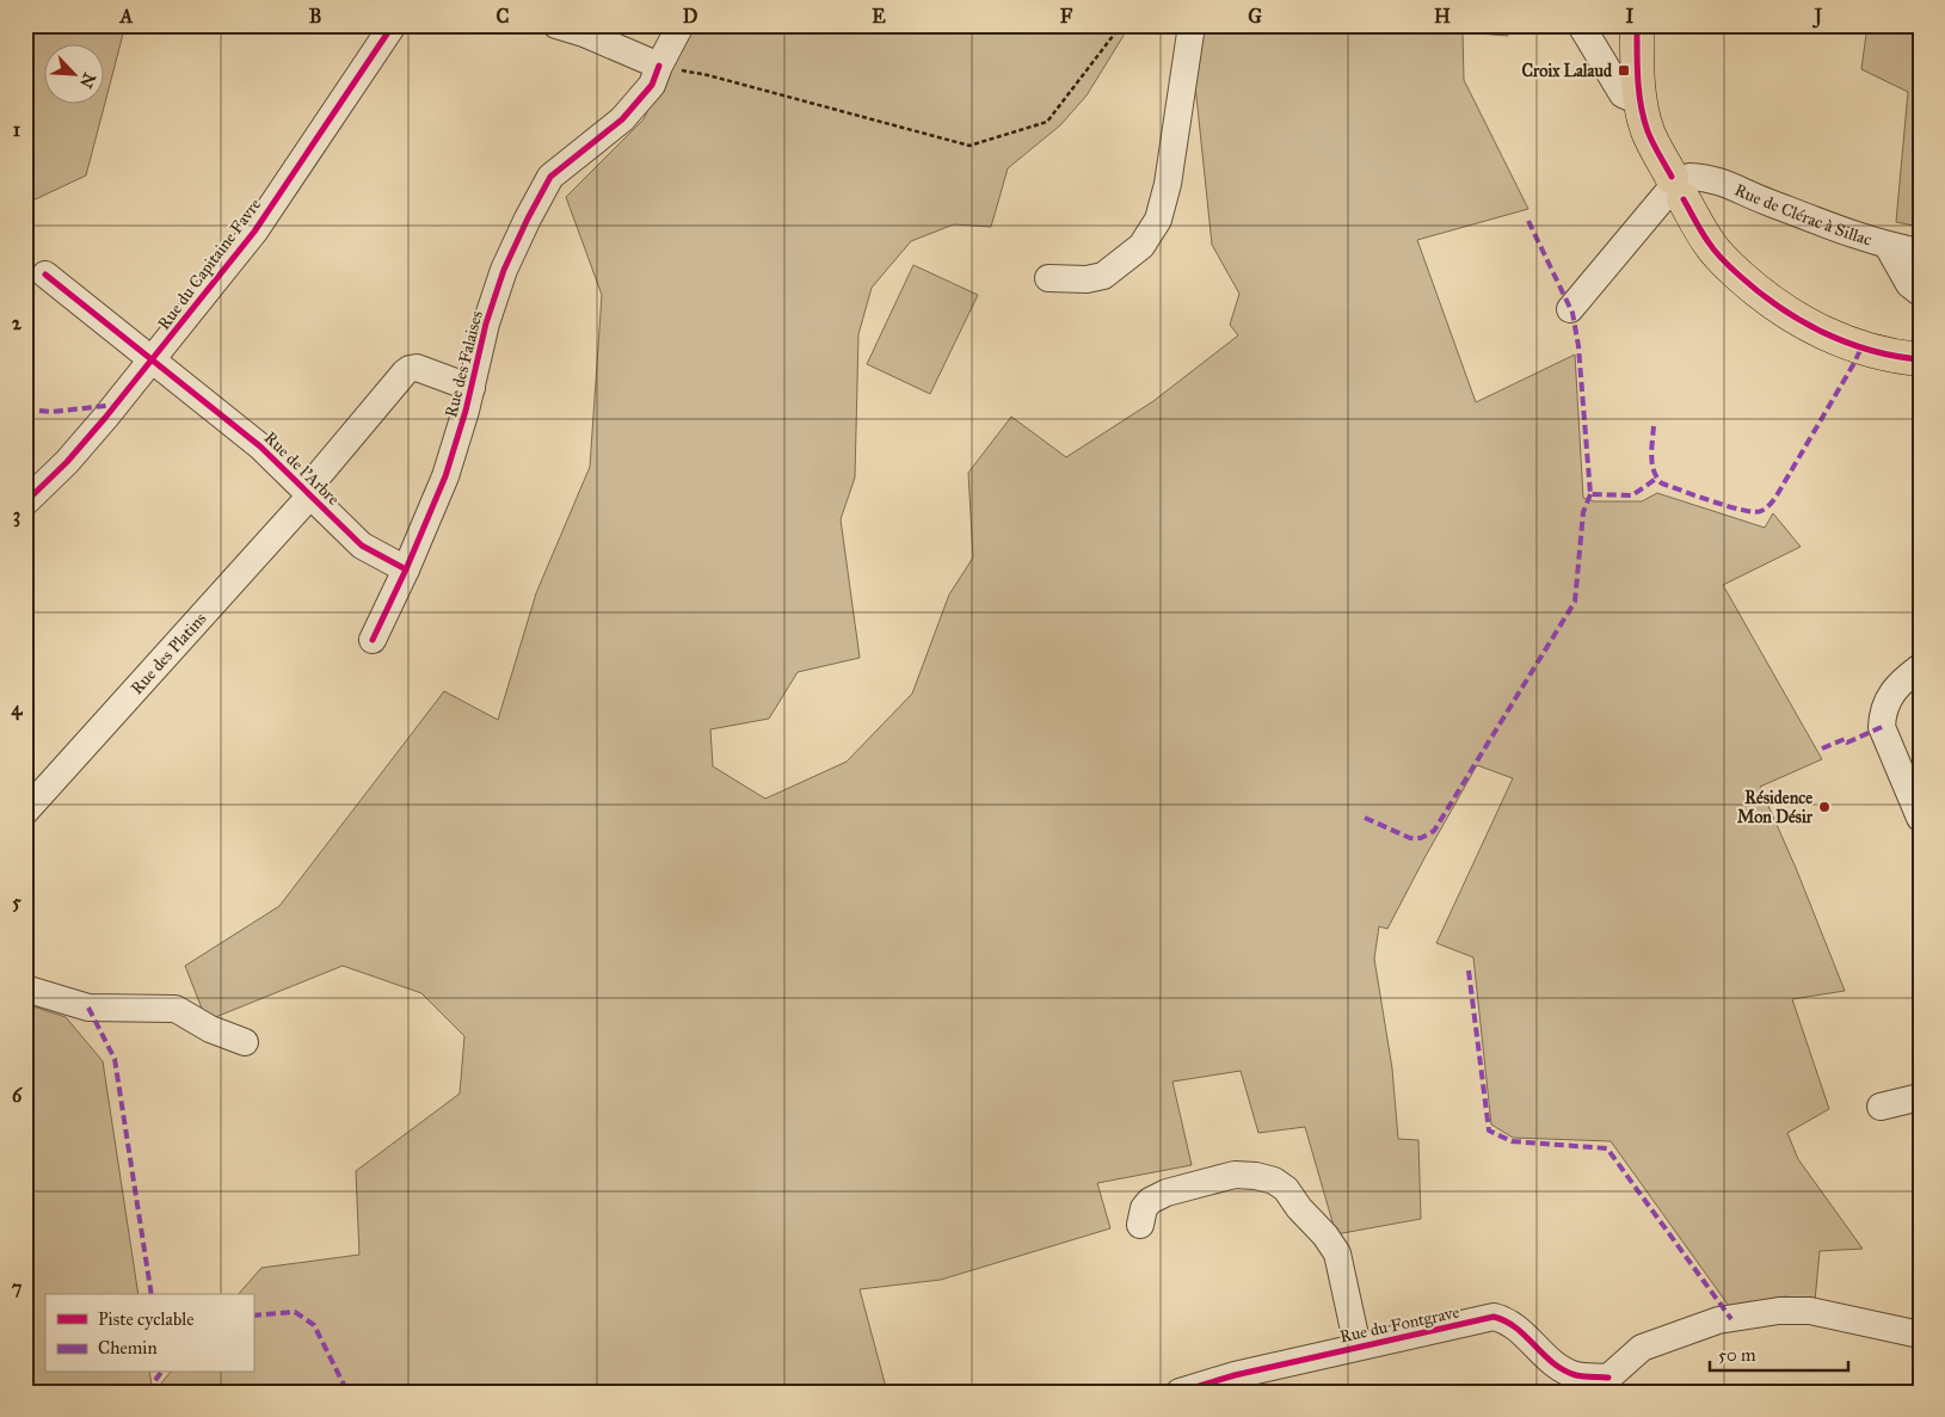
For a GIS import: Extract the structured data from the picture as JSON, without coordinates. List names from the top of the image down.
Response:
{
  "streets": {
    "street": [
      "Rue de Clérac à Sillac",
      "Rue du Capitaine Favre",
      "Rue des Falaises",
      "Rue de l'Arbre",
      "Rue des Platins",
      "Rue du Fontgrave"
    ]
  },
  "crossings": [
    ["Rue du Capitaine Favre", "Rue de l'Arbre"],
    ["Rue des Falaises", "Rue de l'Arbre"],
    ["Rue des Falaises", "Rue des Platins"],
    ["Rue de l'Arbre", "Rue des Platins"]
  ],
  "places": {
    "transit": ["Croix Lalaud"],
    "other": ["Résidence Mon Désir"]
  },
  "legend": ["Piste cyclable", "Chemin"],
  "scale_bar": "50 m",
  "north": "bottom right",
  "grid": {
    "columns": [
      "A",
      "B",
      "C",
      "D",
      "E",
      "F",
      "G",
      "H",
      "I",
      "J"
    ],
    "rows": [
      "1",
      "2",
      "3",
      "4",
      "5",
      "6",
      "7"
    ]
  }
}
